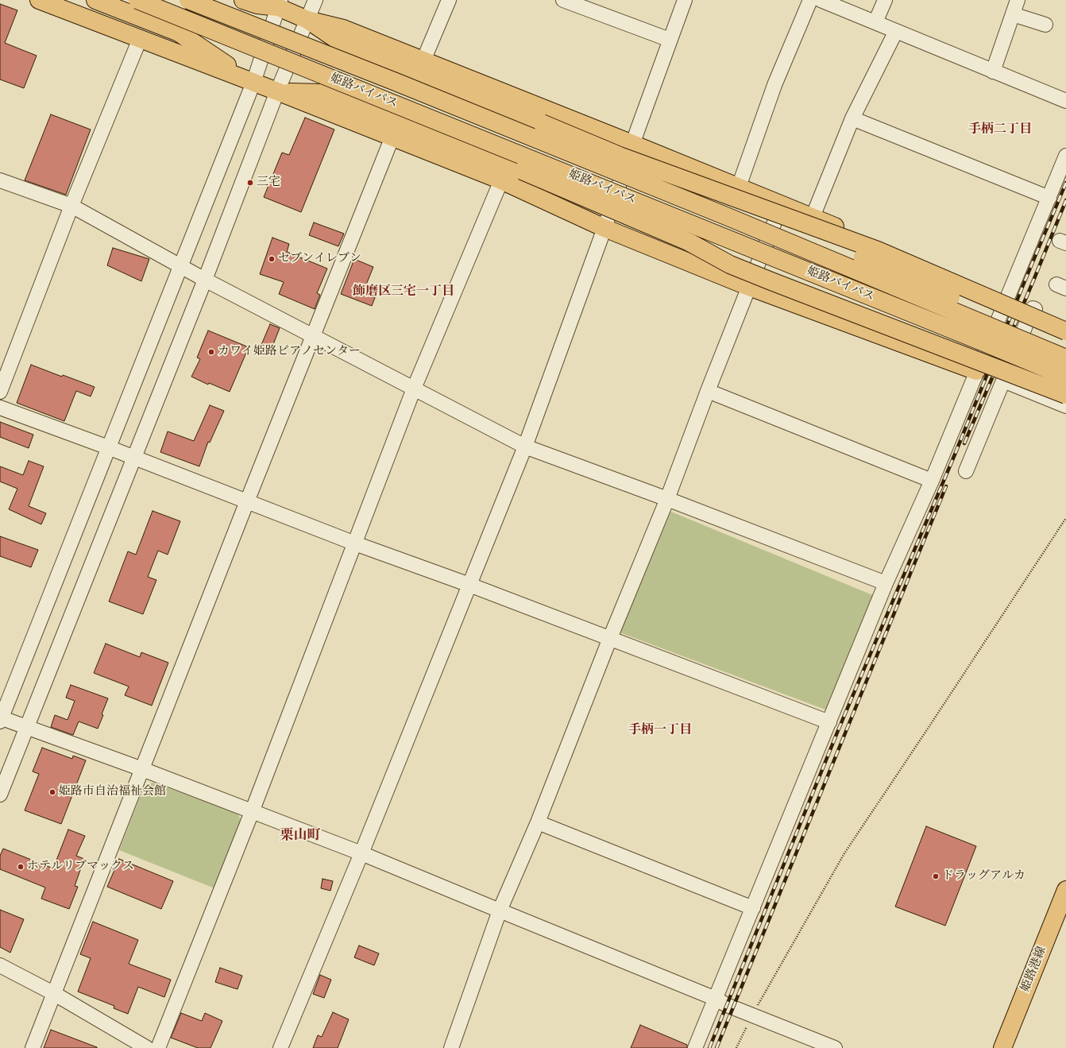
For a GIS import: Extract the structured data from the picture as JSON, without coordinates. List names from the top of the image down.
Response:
{
  "streets": {
    "main road": ["姫路バイパス", "姫路港線"]
  },
  "districts": [
    "手柄二丁目",
    "飾磨区三宅一丁目",
    "手柄一丁目",
    "栗山町"
  ],
  "places": [
    "三宅",
    "セブンイレブン",
    "カワイ姫路ピアノセンター",
    "姫路市自治福祉会館",
    "ホテルリブマックス",
    "ドラッグアルカ"
  ]
}
